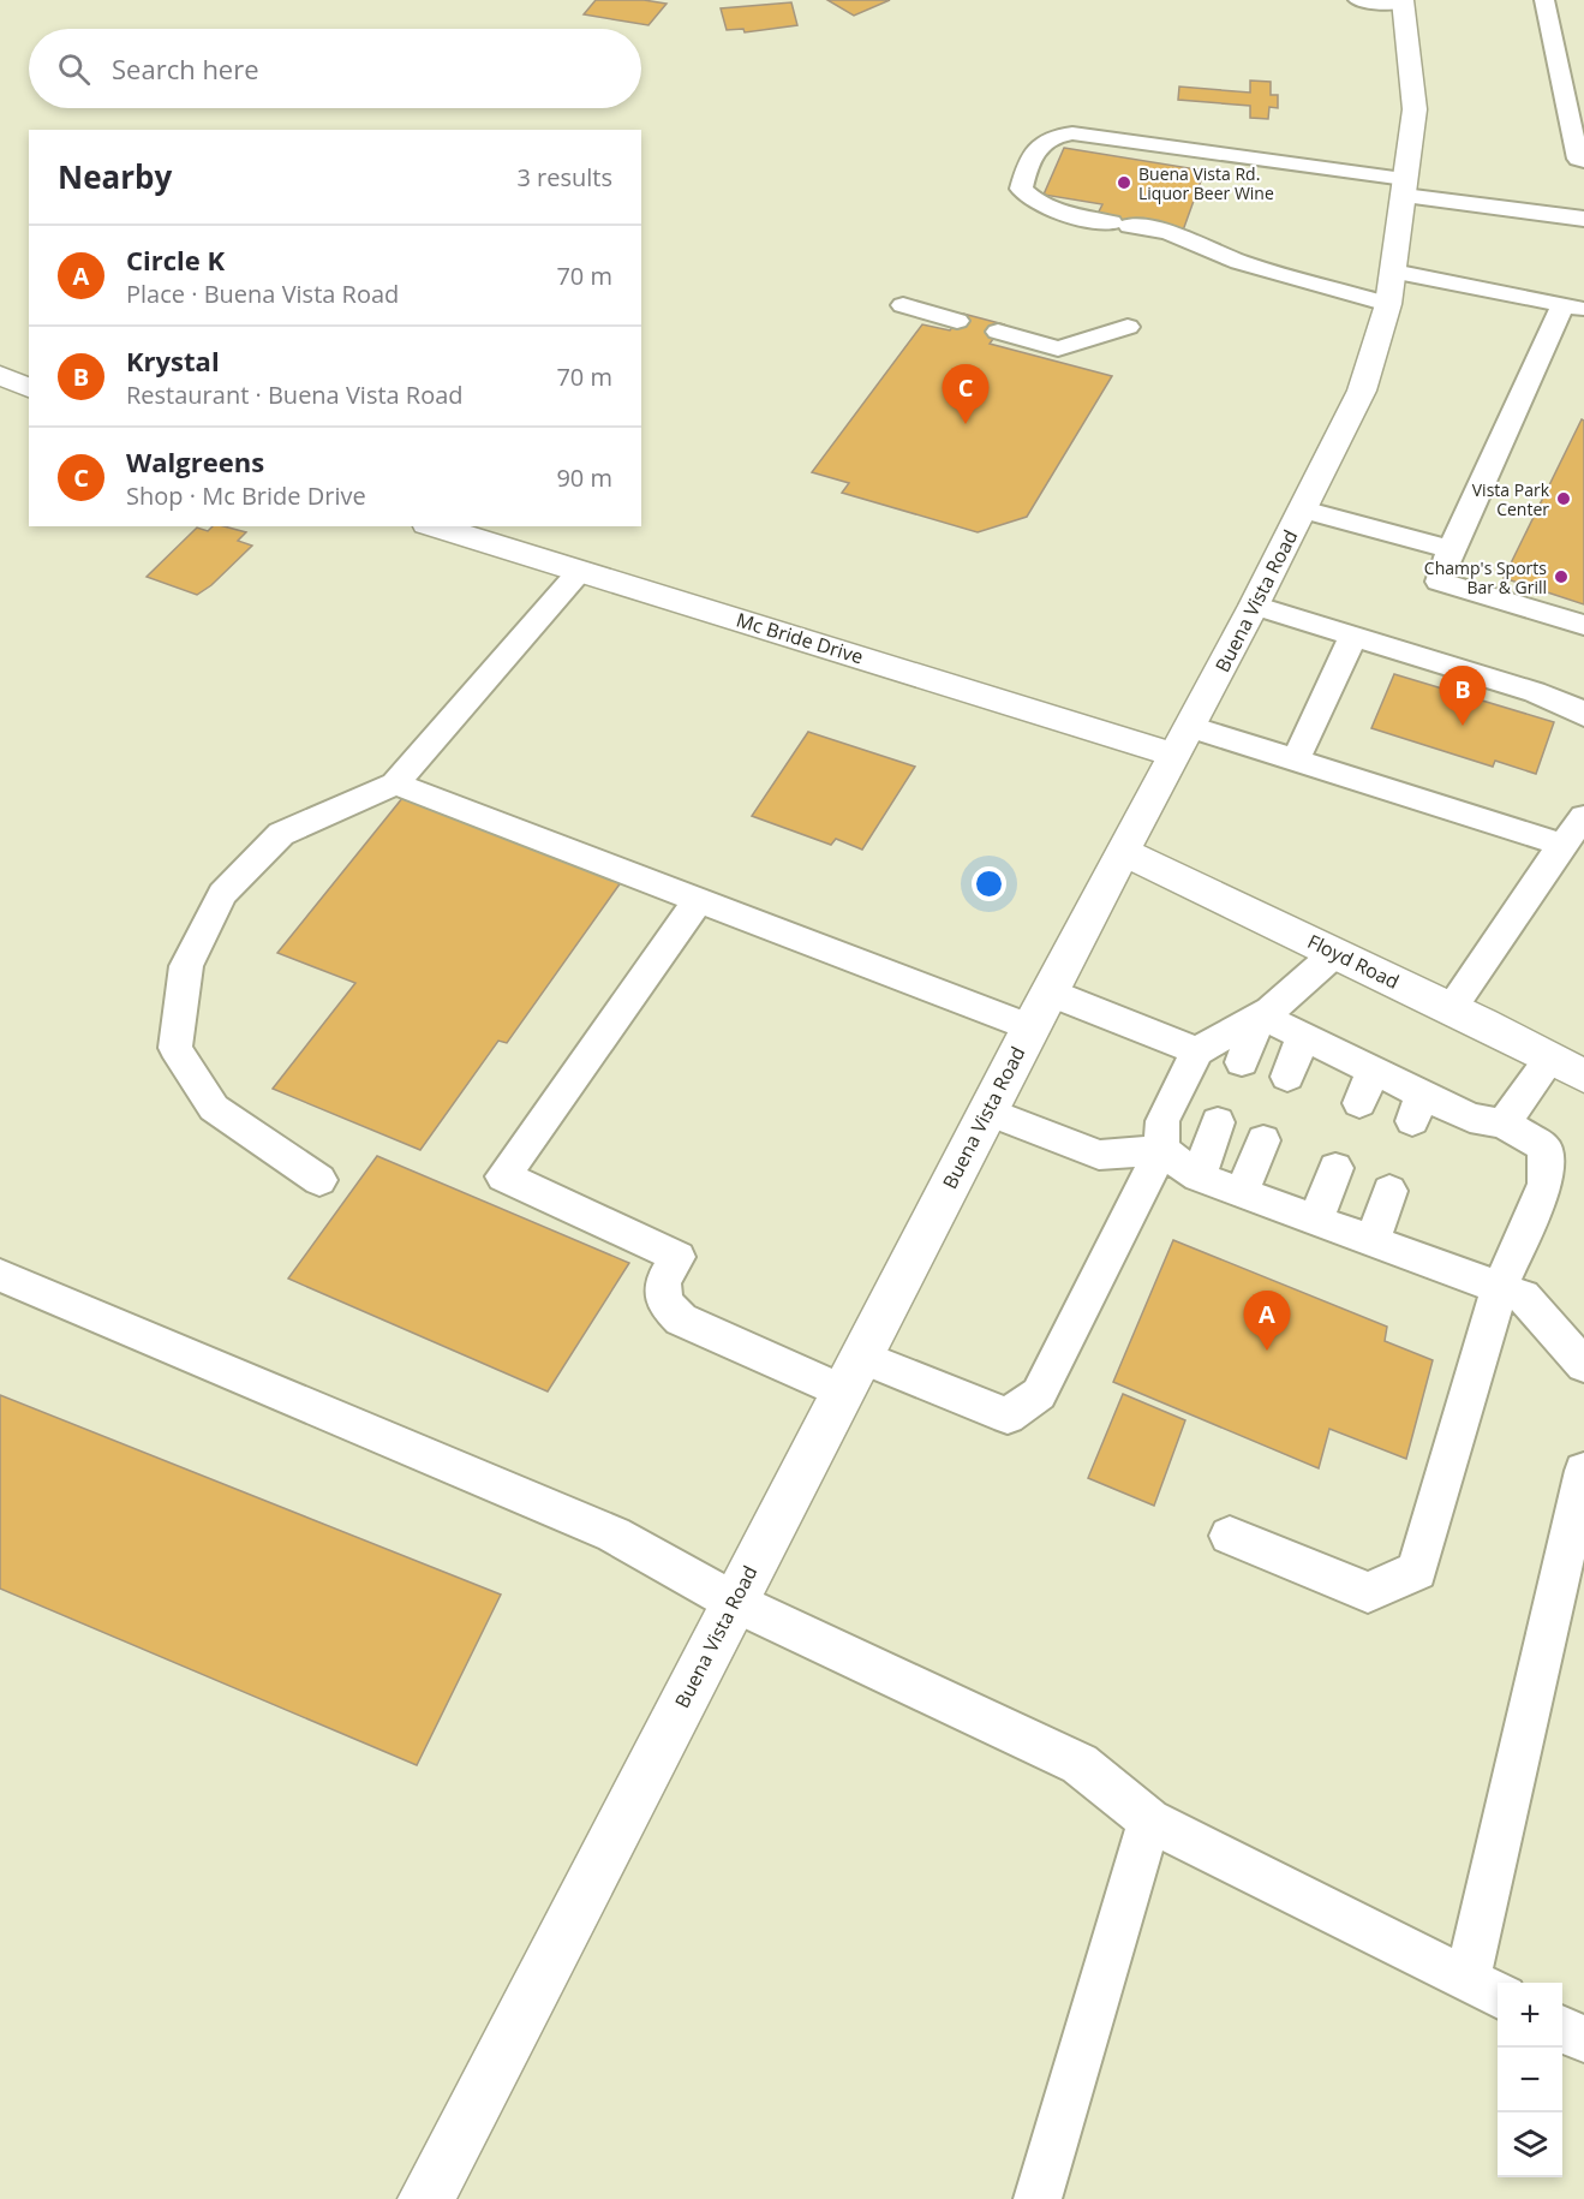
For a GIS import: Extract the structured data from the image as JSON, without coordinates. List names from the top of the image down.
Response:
{
  "streets": {
    "main road": ["Buena Vista Road", "Mc Bride Drive", "Floyd Road"]
  },
  "crossings": [
    ["Buena Vista Road", "Mc Bride Drive"],
    ["Buena Vista Road", "Floyd Road"]
  ],
  "places": ["Buena Vista Rd. Liquor Beer Wine", "Vista Park Center", "Champ's Sports Bar & Grill"],
  "page": {
    "search": "Search here",
    "heading": ["Nearby", "3 results"],
    "list": [
      {
        "mark": "A",
        "name": "Circle K",
        "note": "Place · Buena Vista Road",
        "value": "70 m"
      },
      {
        "mark": "B",
        "name": "Krystal",
        "note": "Restaurant · Buena Vista Road",
        "value": "70 m"
      },
      {
        "mark": "C",
        "name": "Walgreens",
        "note": "Shop · Mc Bride Drive",
        "value": "90 m"
      }
    ],
    "pins": ["C", "B", "A"],
    "map_buttons": ["+", "−"]
  }
}
